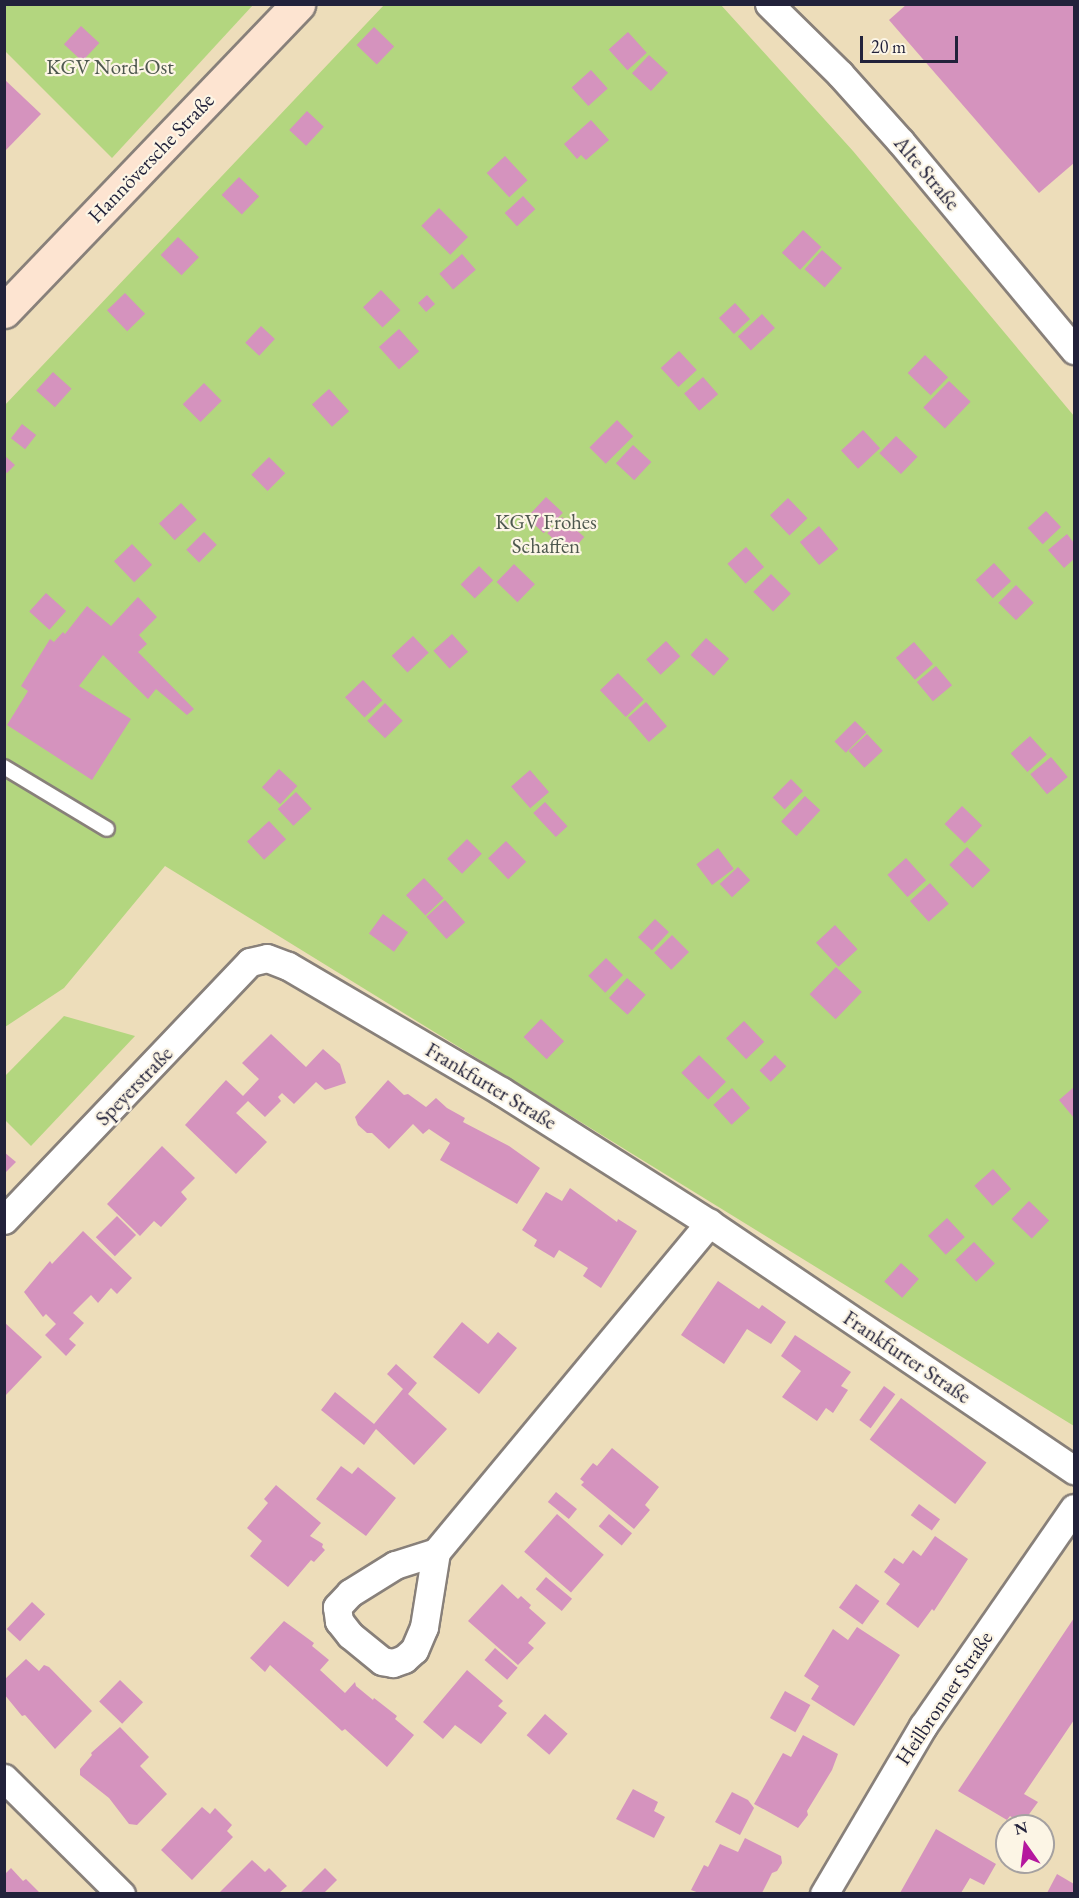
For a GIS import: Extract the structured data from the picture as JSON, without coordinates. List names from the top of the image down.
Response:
{
  "streets": {
    "main road": ["Hannöversche Straße"],
    "street": [
      "Alte Straße",
      "Speyerstraße",
      "Frankfurter Straße",
      "Heilbronner Straße"
    ]
  },
  "crossings": [
    ["Speyerstraße", "Frankfurter Straße"]
  ],
  "parks": ["KGV Nord-Ost", "KGV Frohes Schaffen"],
  "scale_bar": "20 m",
  "north": "top"
}
